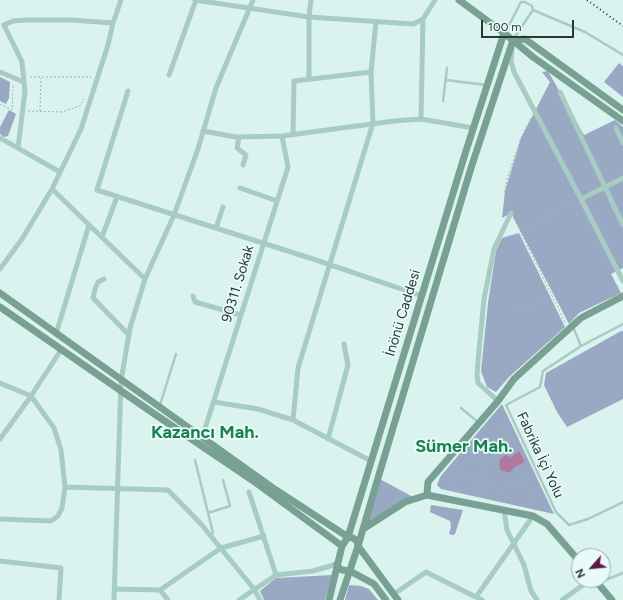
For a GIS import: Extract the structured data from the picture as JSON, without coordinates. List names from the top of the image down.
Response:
{
  "streets": {
    "main road": ["İnönü Caddesi"],
    "street": ["90311. Sokak"],
    "lane": ["Fabrika İçi Yolu"]
  },
  "districts": ["Kazancı Mah.", "Sümer Mah."],
  "scale_bar": "100 m",
  "north": "bottom left"
}
